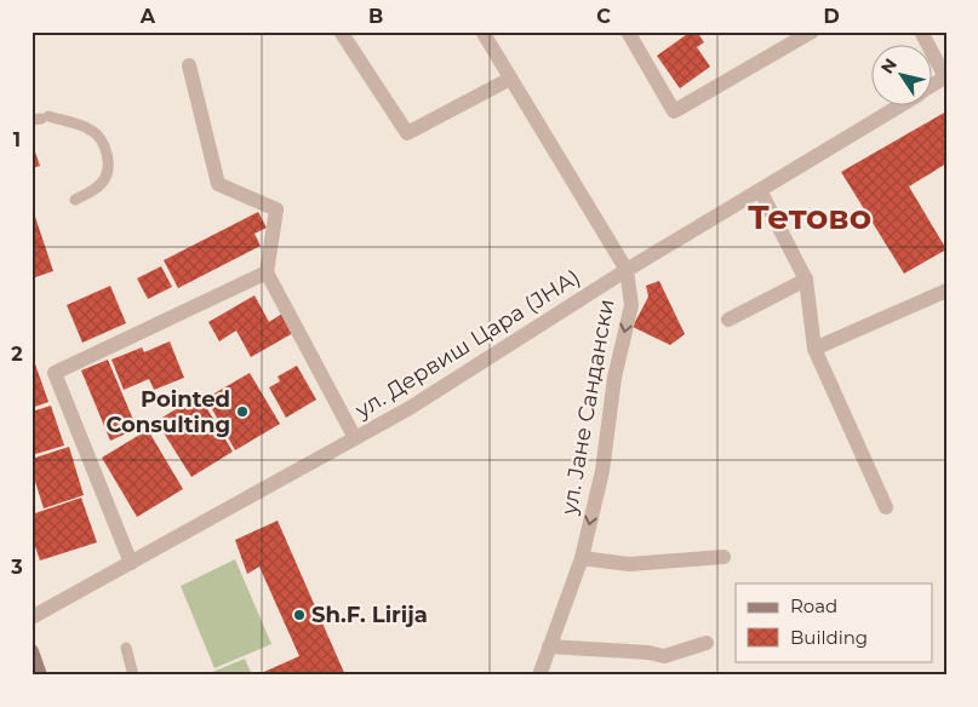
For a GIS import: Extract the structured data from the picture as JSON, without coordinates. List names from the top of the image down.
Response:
{
  "streets": {
    "street": ["ул. Дервиш Цара (ЈНА)", "ул. Јане Сандански"]
  },
  "crossings": [
    ["ул. Дервиш Цара (ЈНА)", "ул. Јане Сандански"]
  ],
  "one_way": ["ул. Јане Сандански"],
  "districts": ["Тетово"],
  "places": ["Pointed Consulting", "Sh.F. Lirija"],
  "legend": ["Road", "Building"],
  "north": "top left",
  "grid": {
    "columns": [
      "A",
      "B",
      "C",
      "D"
    ],
    "rows": ["1", "2", "3"]
  }
}
